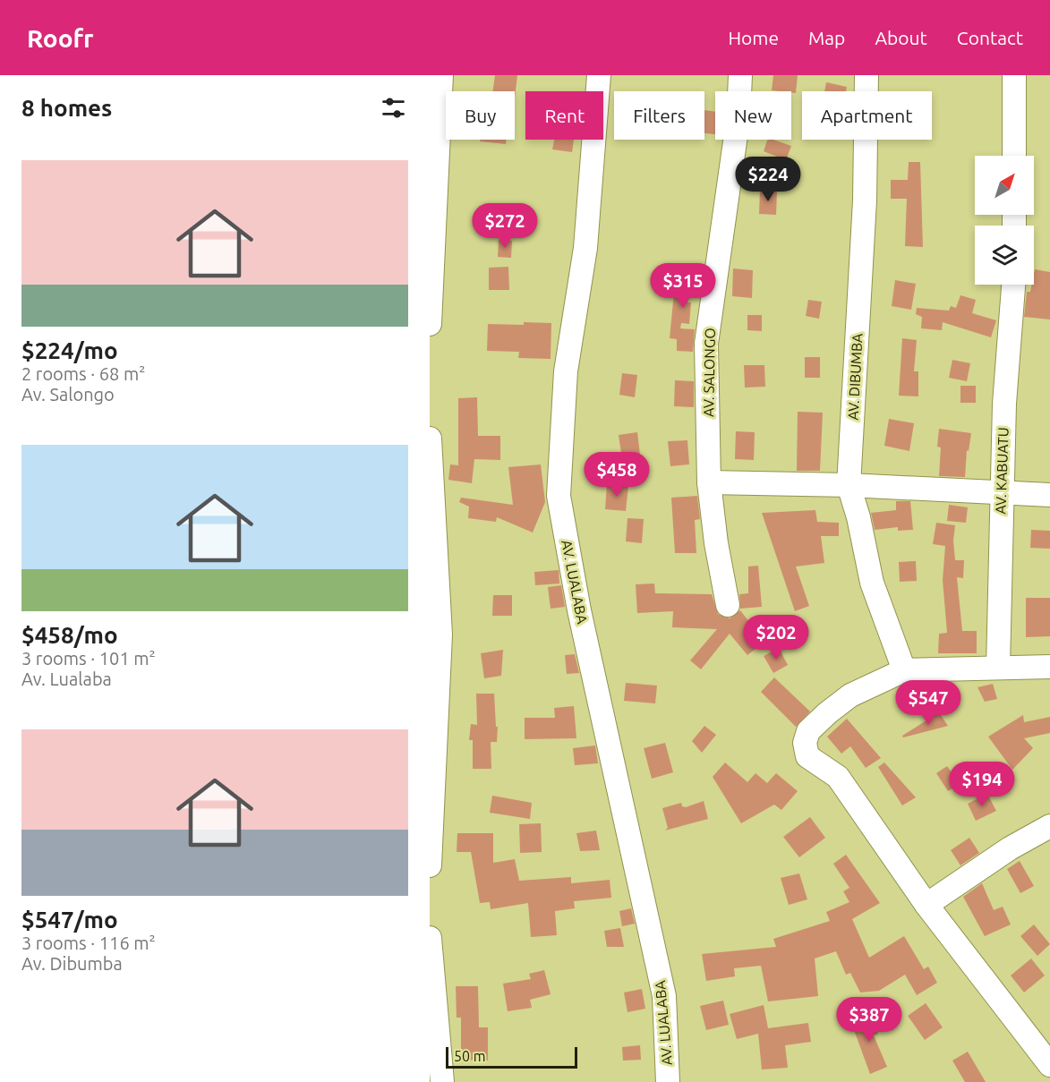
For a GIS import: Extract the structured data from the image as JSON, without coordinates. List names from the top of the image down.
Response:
{
  "streets": {
    "street": [
      "AV. SALONGO",
      "AV. DIBUMBA",
      "AV. KABUATU",
      "AV. LUALABA"
    ]
  },
  "scale_bar": "50 m",
  "north": "top right",
  "page": {
    "header": "Roofr",
    "nav": [
      "Home",
      "Map",
      "About",
      "Contact"
    ],
    "heading": "8 homes",
    "chip": [
      "Buy",
      "Rent",
      "Filters",
      "New",
      "Apartment"
    ],
    "list": [
      {
        "name": "$224/mo",
        "note": "2 rooms · 68 m² · Av. Salongo"
      },
      {
        "name": "$458/mo",
        "note": "3 rooms · 101 m² · Av. Lualaba"
      },
      {
        "name": "$547/mo",
        "note": "3 rooms · 116 m² · Av. Dibumba"
      }
    ],
    "price": [
      "$224",
      "$272",
      "$315",
      "$458",
      "$202",
      "$547",
      "$194",
      "$387"
    ],
    "scale": "50 m"
  }
}
